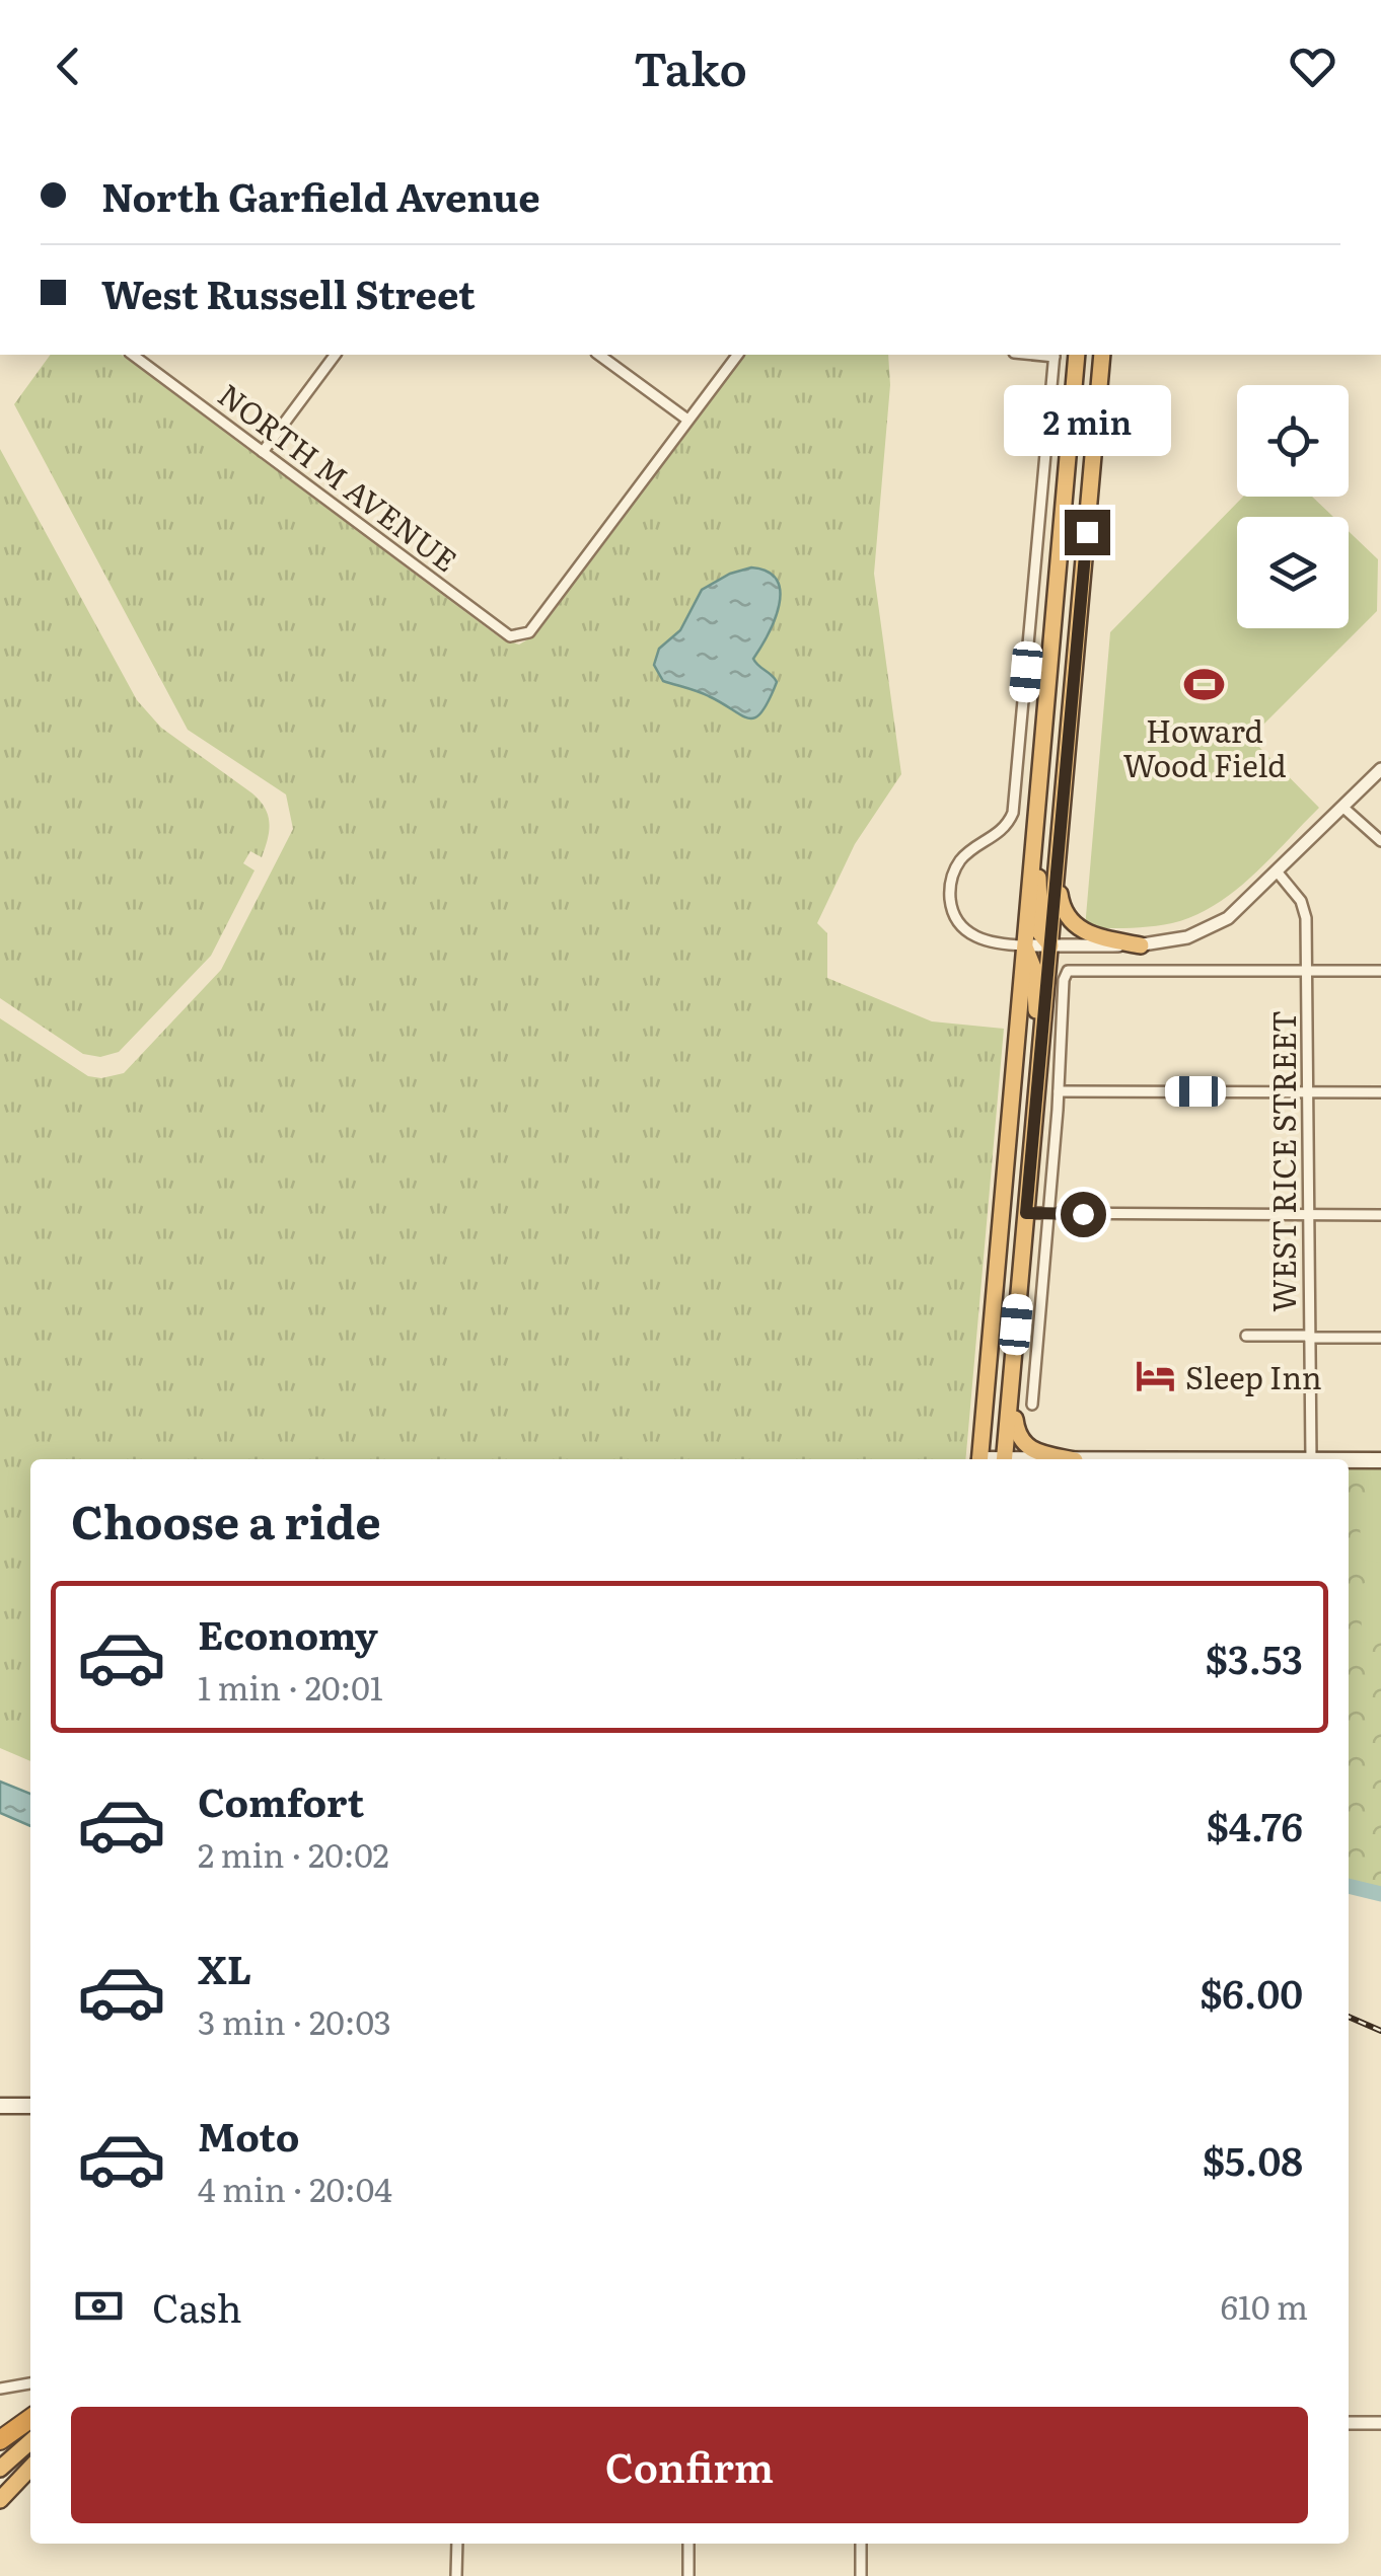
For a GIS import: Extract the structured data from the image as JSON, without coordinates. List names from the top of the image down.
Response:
{
  "streets": {
    "street": ["NORTH M AVENUE", "WEST RICE STREET"]
  },
  "places": {
    "sports": ["Howard Wood Field"],
    "hotel": ["Sleep Inn"]
  },
  "page": {
    "header": "Tako",
    "banner": ["North Garfield Avenue", "West Russell Street"],
    "bubble": "2 min",
    "heading": "Choose a ride",
    "list": [
      {
        "name": "Economy",
        "note": "1 min · 20:01",
        "value": "$3.53"
      },
      {
        "name": "Comfort",
        "note": "2 min · 20:02",
        "value": "$4.76"
      },
      {
        "name": "XL",
        "note": "3 min · 20:03",
        "value": "$6.00"
      },
      {
        "name": "Moto",
        "note": "4 min · 20:04",
        "value": "$5.08"
      }
    ],
    "pay": ["Cash", "610 m"],
    "buttons": "Confirm"
  }
}
